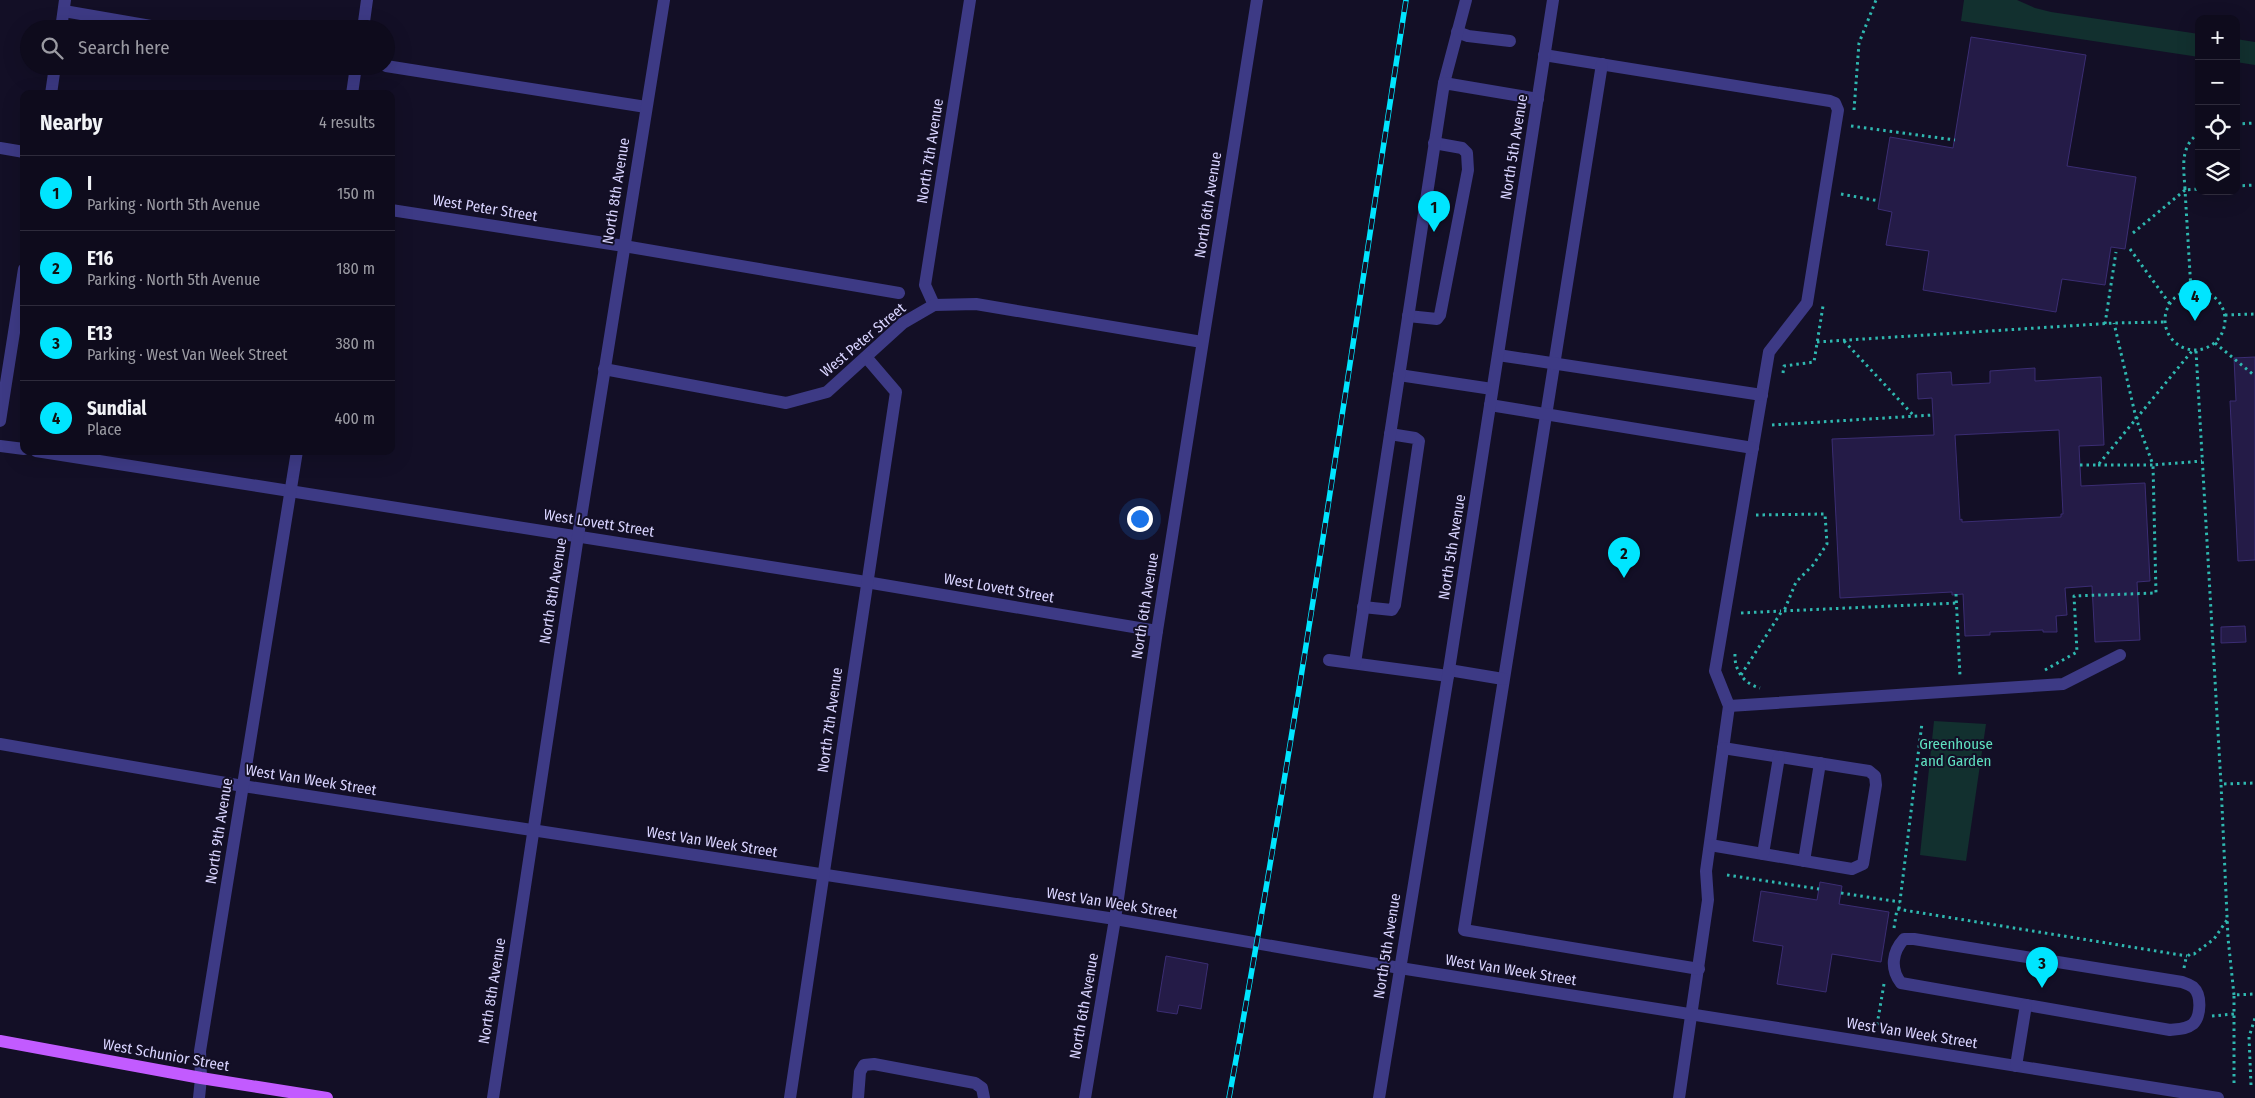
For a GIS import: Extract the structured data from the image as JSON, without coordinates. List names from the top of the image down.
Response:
{
  "streets": {
    "main road": ["West Schunior Street"],
    "street": [
      "North 5th Avenue",
      "North 7th Avenue",
      "North 8th Avenue",
      "North 6th Avenue",
      "West Peter Street",
      "West Lovett Street",
      "West Van Week Street",
      "North 9th Avenue"
    ]
  },
  "crossings": [
    ["North 5th Avenue", "West Van Week Street"],
    ["North 7th Avenue", "West Peter Street"],
    ["North 7th Avenue", "West Lovett Street"],
    ["North 7th Avenue", "West Van Week Street"],
    ["North 8th Avenue", "West Peter Street"],
    ["North 8th Avenue", "West Lovett Street"],
    ["North 8th Avenue", "West Van Week Street"],
    ["North 6th Avenue", "West Peter Street"],
    ["North 6th Avenue", "West Lovett Street"],
    ["North 6th Avenue", "West Van Week Street"],
    ["West Lovett Street", "North 9th Avenue"],
    ["West Van Week Street", "North 9th Avenue"],
    ["North 9th Avenue", "West Schunior Street"]
  ],
  "parks": ["Greenhouse and Garden"],
  "page": {
    "map_buttons": ["+", "−"],
    "search": "Search here",
    "heading": ["Nearby", "4 results"],
    "list": [
      {
        "mark": "1",
        "name": "I",
        "note": "Parking · North 5th Avenue",
        "value": "150 m"
      },
      {
        "mark": "2",
        "name": "E16",
        "note": "Parking · North 5th Avenue",
        "value": "180 m"
      },
      {
        "mark": "3",
        "name": "E13",
        "note": "Parking · West Van Week Street",
        "value": "380 m"
      },
      {
        "mark": "4",
        "name": "Sundial",
        "note": "Place",
        "value": "400 m"
      }
    ],
    "pins": [
      "1",
      "4",
      "2",
      "3"
    ]
  }
}
